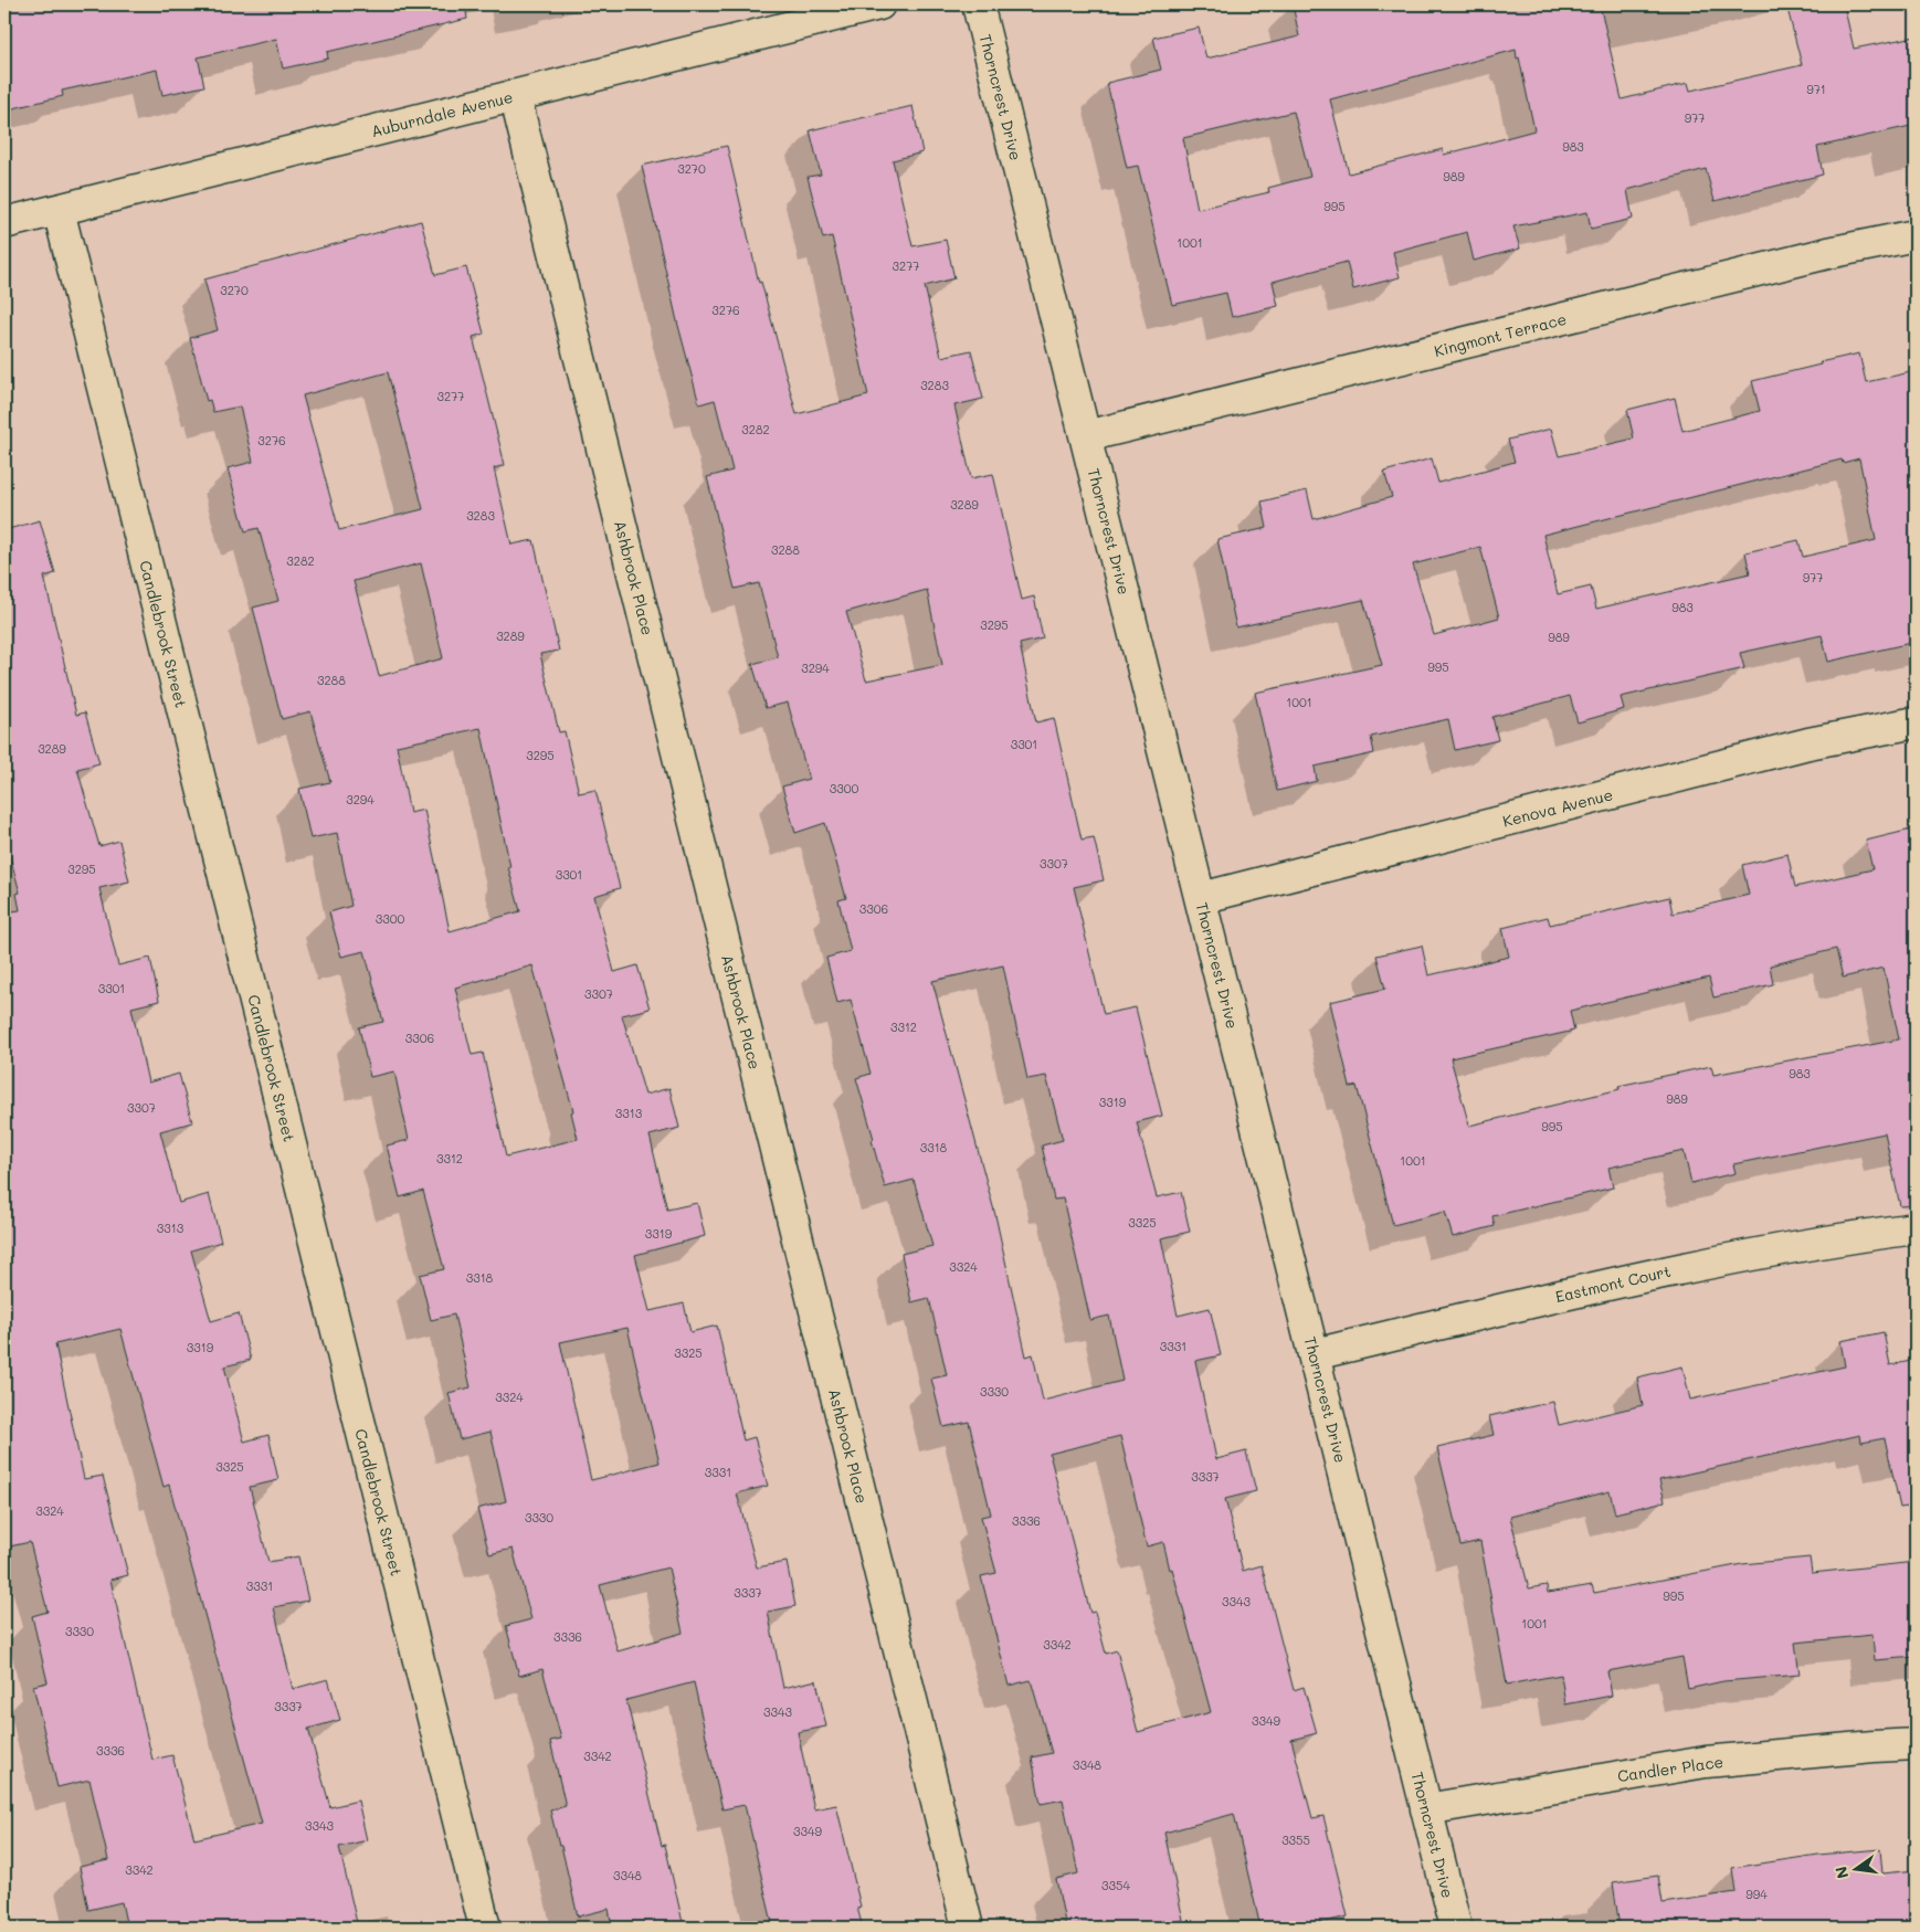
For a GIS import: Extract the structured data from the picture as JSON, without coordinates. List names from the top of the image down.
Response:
{
  "streets": {
    "street": [
      "Thorncrest Drive",
      "Auburndale Avenue",
      "Kingmont Terrace",
      "Ashbrook Place",
      "Candlebrook Street",
      "Kenova Avenue",
      "Eastmont Court",
      "Candler Place"
    ]
  },
  "crossings": [
    ["Thorncrest Drive", "Kingmont Terrace"],
    ["Thorncrest Drive", "Kenova Avenue"],
    ["Thorncrest Drive", "Eastmont Court"],
    ["Thorncrest Drive", "Candler Place"],
    ["Auburndale Avenue", "Ashbrook Place"],
    ["Auburndale Avenue", "Candlebrook Street"]
  ],
  "house_numbers": [
    "971",
    "977",
    "983",
    "3270",
    "989",
    "995",
    "1001",
    "3277",
    "3270",
    "3276",
    "3283",
    "3277",
    "3282",
    "3276",
    "3289",
    "3283",
    "3288",
    "3282",
    "977",
    "983",
    "3295",
    "3289",
    "989",
    "995",
    "3294",
    "3288",
    "1001",
    "3301",
    "3289",
    "3295",
    "3300",
    "3294",
    "3307",
    "3295",
    "3301",
    "3306",
    "3300",
    "3301",
    "3307",
    "3312",
    "3306",
    "983",
    "989",
    "3319",
    "3307",
    "3313",
    "995",
    "3318",
    "3312",
    "1001",
    "3325",
    "3313",
    "3319",
    "3324",
    "3318",
    "3331",
    "3319",
    "3325",
    "3330",
    "3324",
    "3325",
    "3331",
    "3337",
    "3324",
    "3330",
    "3336",
    "3331",
    "3337",
    "995",
    "3343",
    "1001",
    "3330",
    "3336",
    "3342",
    "3337",
    "3343",
    "3349",
    "3336",
    "3342",
    "3348",
    "3343",
    "3349",
    "3355",
    "3342",
    "3348",
    "3354",
    "994"
  ],
  "north": "left"
}
